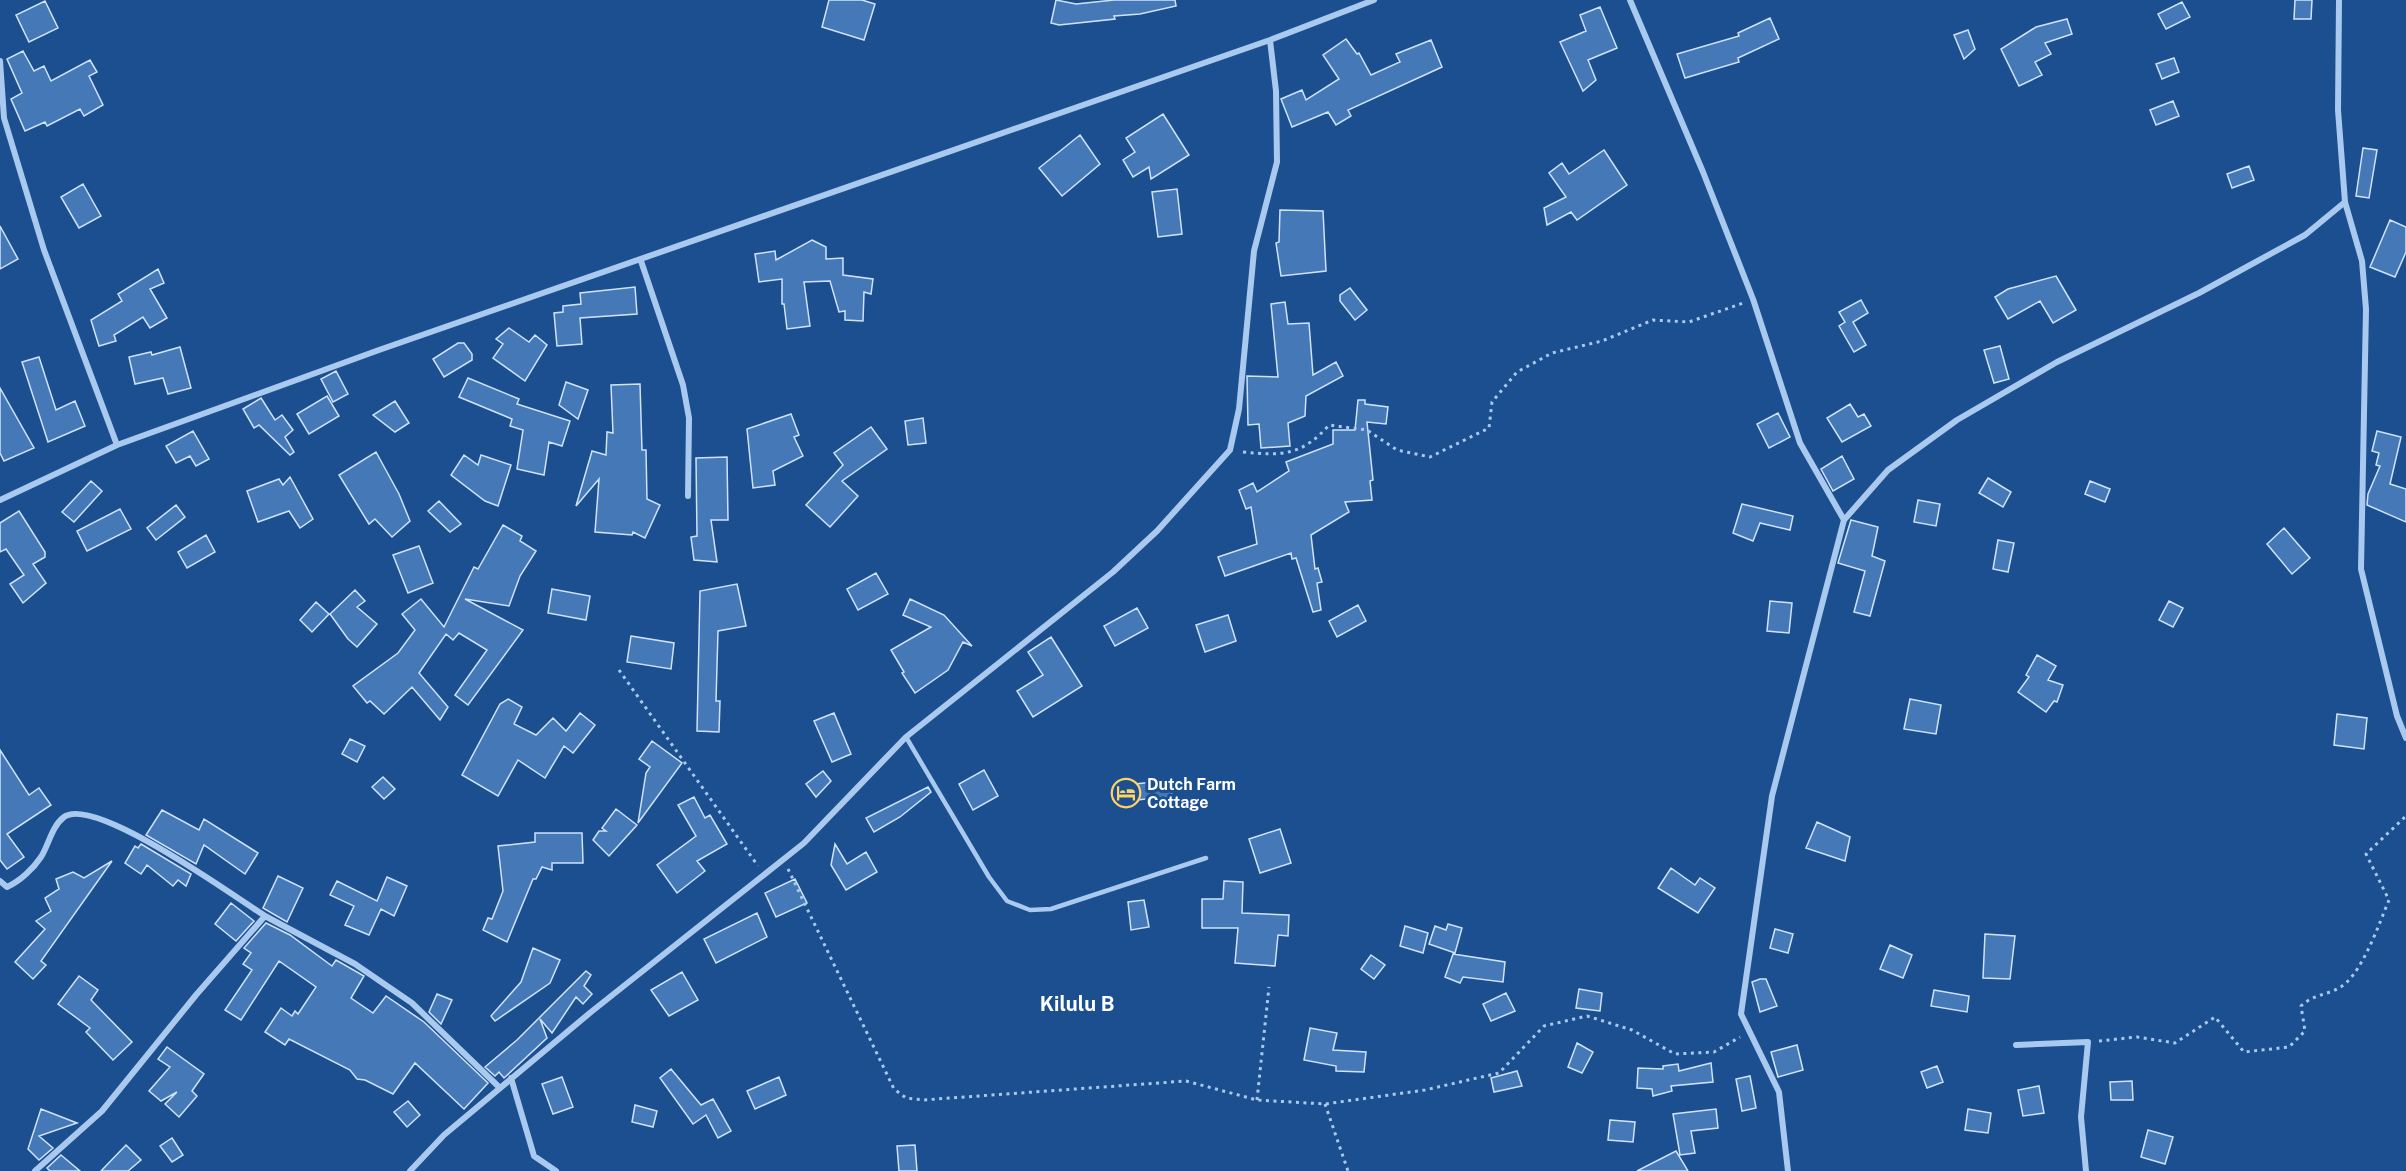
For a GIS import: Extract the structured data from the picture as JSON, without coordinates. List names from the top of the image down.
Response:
{
  "districts": ["Kilulu B"],
  "places": {
    "hotel": ["Dutch Farm Cottage"]
  }
}
